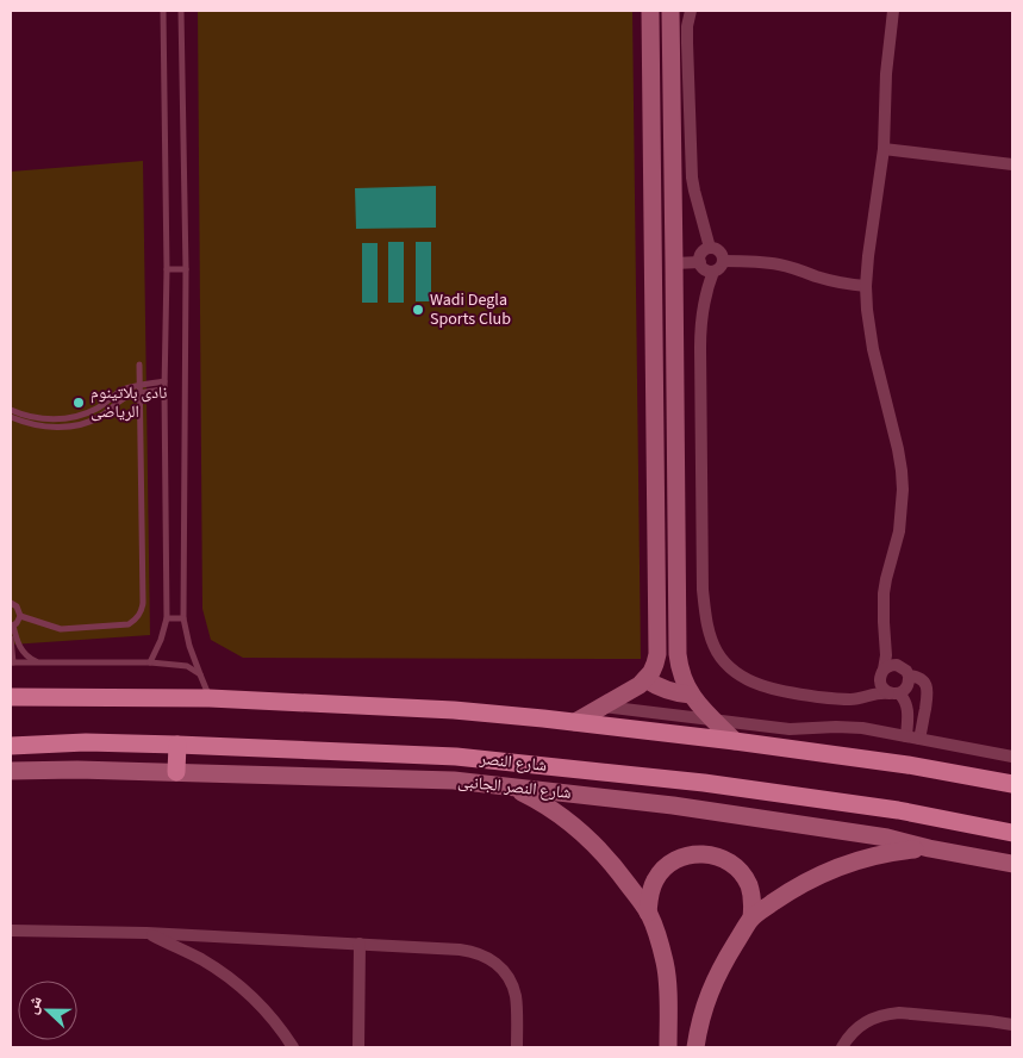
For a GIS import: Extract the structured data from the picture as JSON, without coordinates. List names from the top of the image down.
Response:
{
  "streets": {
    "main road": ["شارع النصر"],
    "street": ["شارع النصر الجانبى"]
  },
  "places": ["Wadi Degla Sports Club", "نادى بلاتينوم الرياضى"],
  "north": "left"
}
